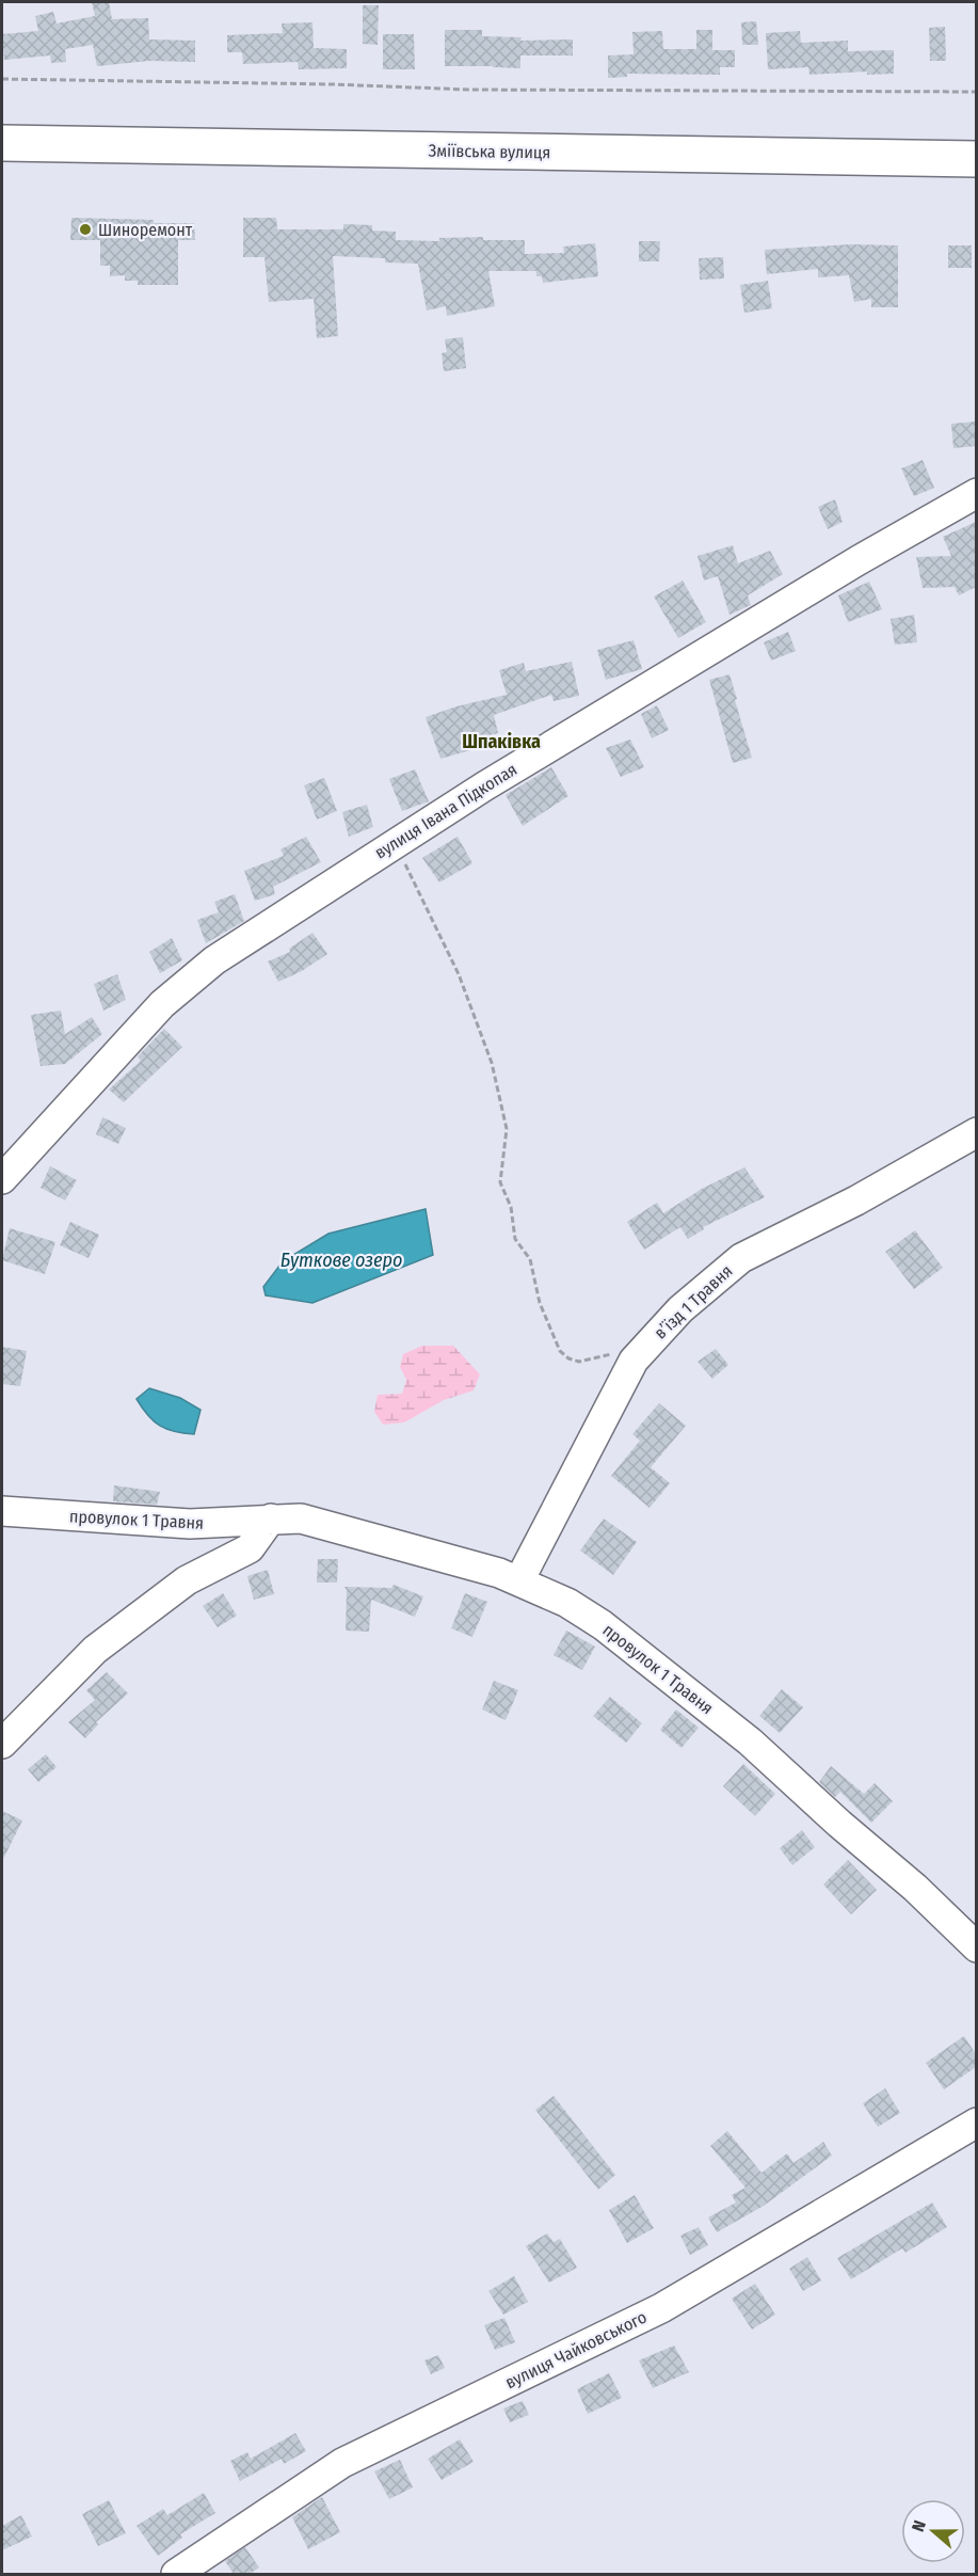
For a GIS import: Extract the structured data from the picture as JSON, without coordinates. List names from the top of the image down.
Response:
{
  "streets": {
    "main road": ["Зміївська вулиця"],
    "street": [
      "вулиця Івана Підкопая",
      "в’їзд 1 Травня",
      "провулок 1 Травня",
      "вулиця Чайковського"
    ]
  },
  "crossings": [
    ["в’їзд 1 Травня", "провулок 1 Травня"]
  ],
  "districts": ["Шпаківка"],
  "water": ["Буткове озеро"],
  "places": ["Шиноремонт"],
  "north": "left"
}
